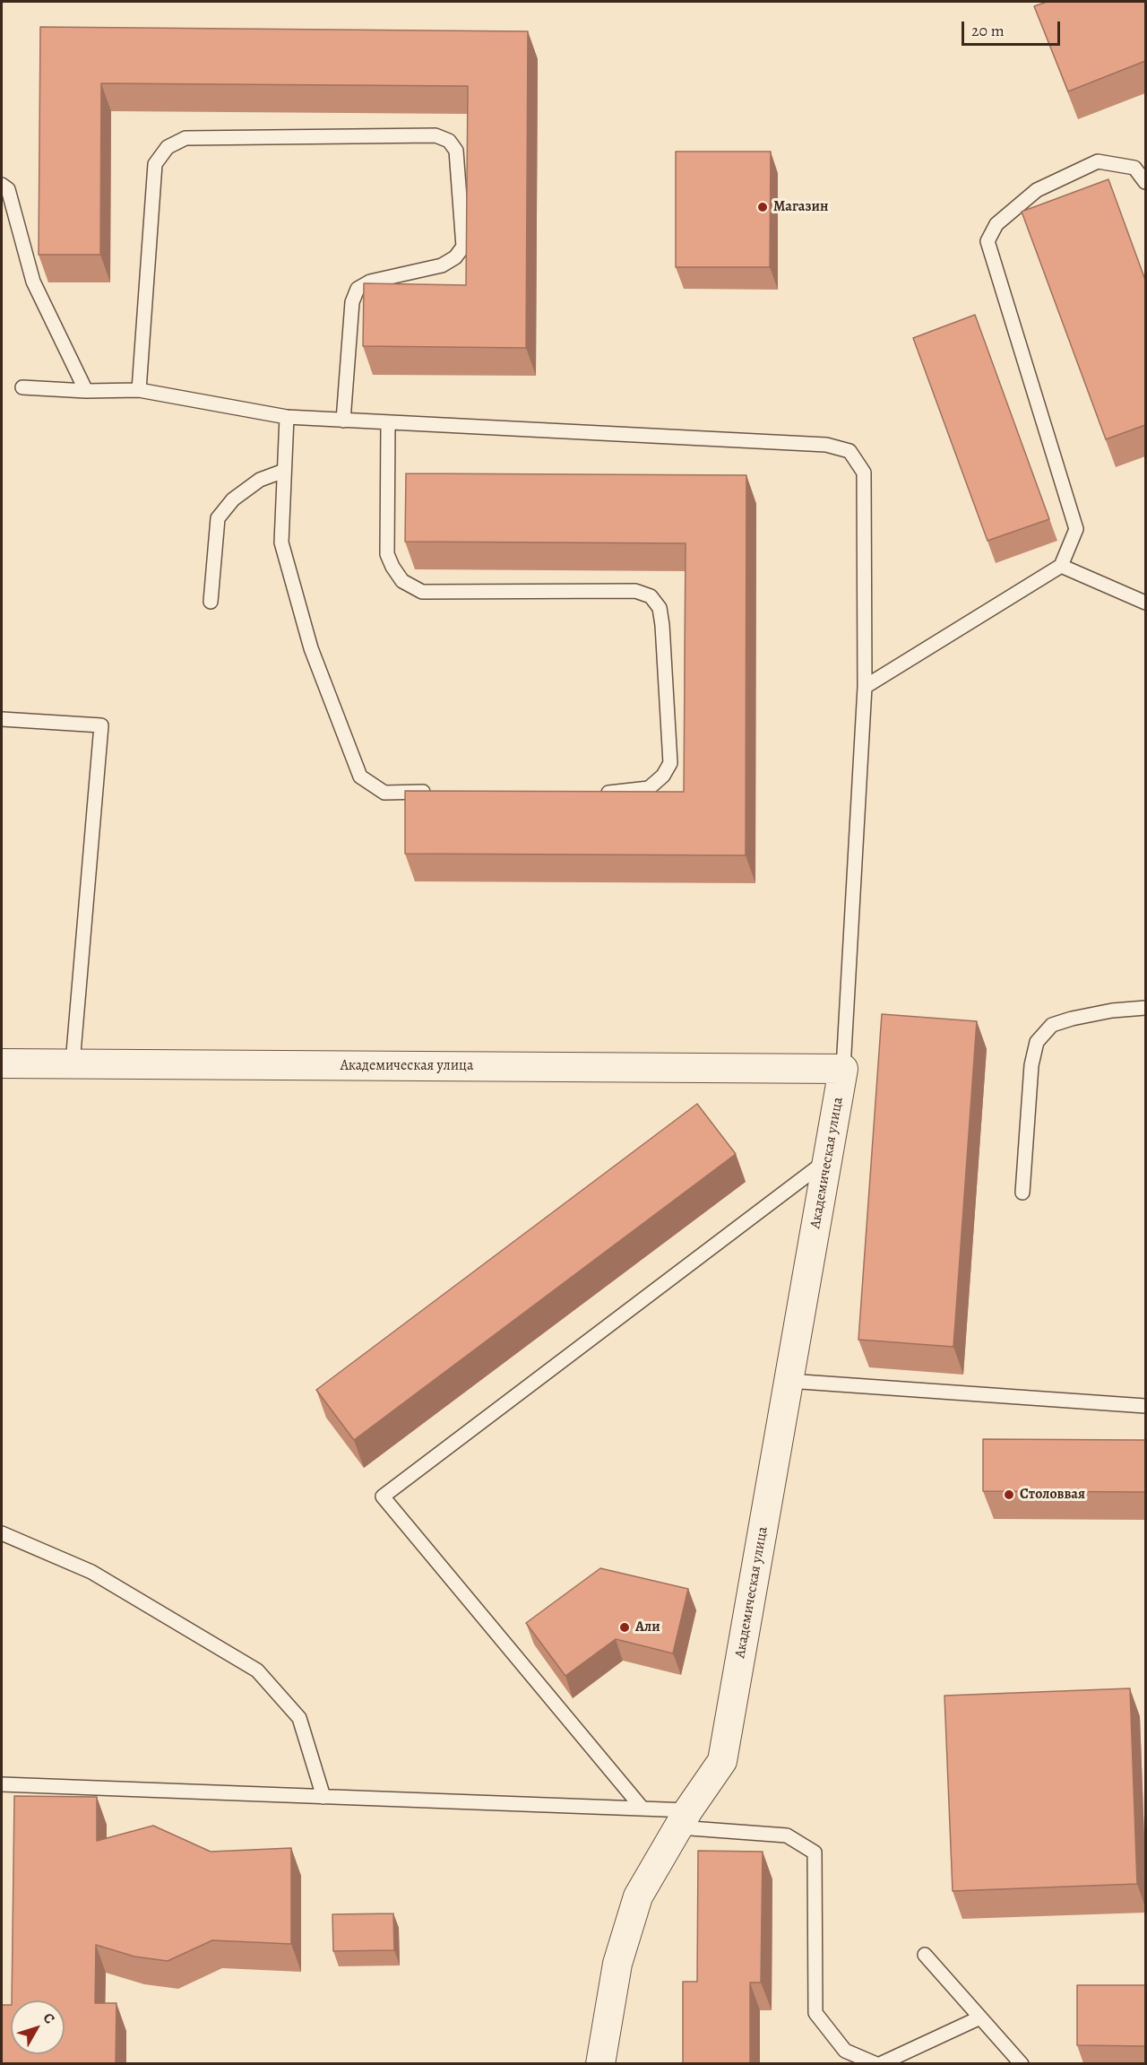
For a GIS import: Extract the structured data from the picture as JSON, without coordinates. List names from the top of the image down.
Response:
{
  "streets": {
    "street": ["Академическая улица"]
  },
  "places": ["Магазин", "Столоввая", "Али"],
  "scale_bar": "20 m",
  "north": "top right"
}
